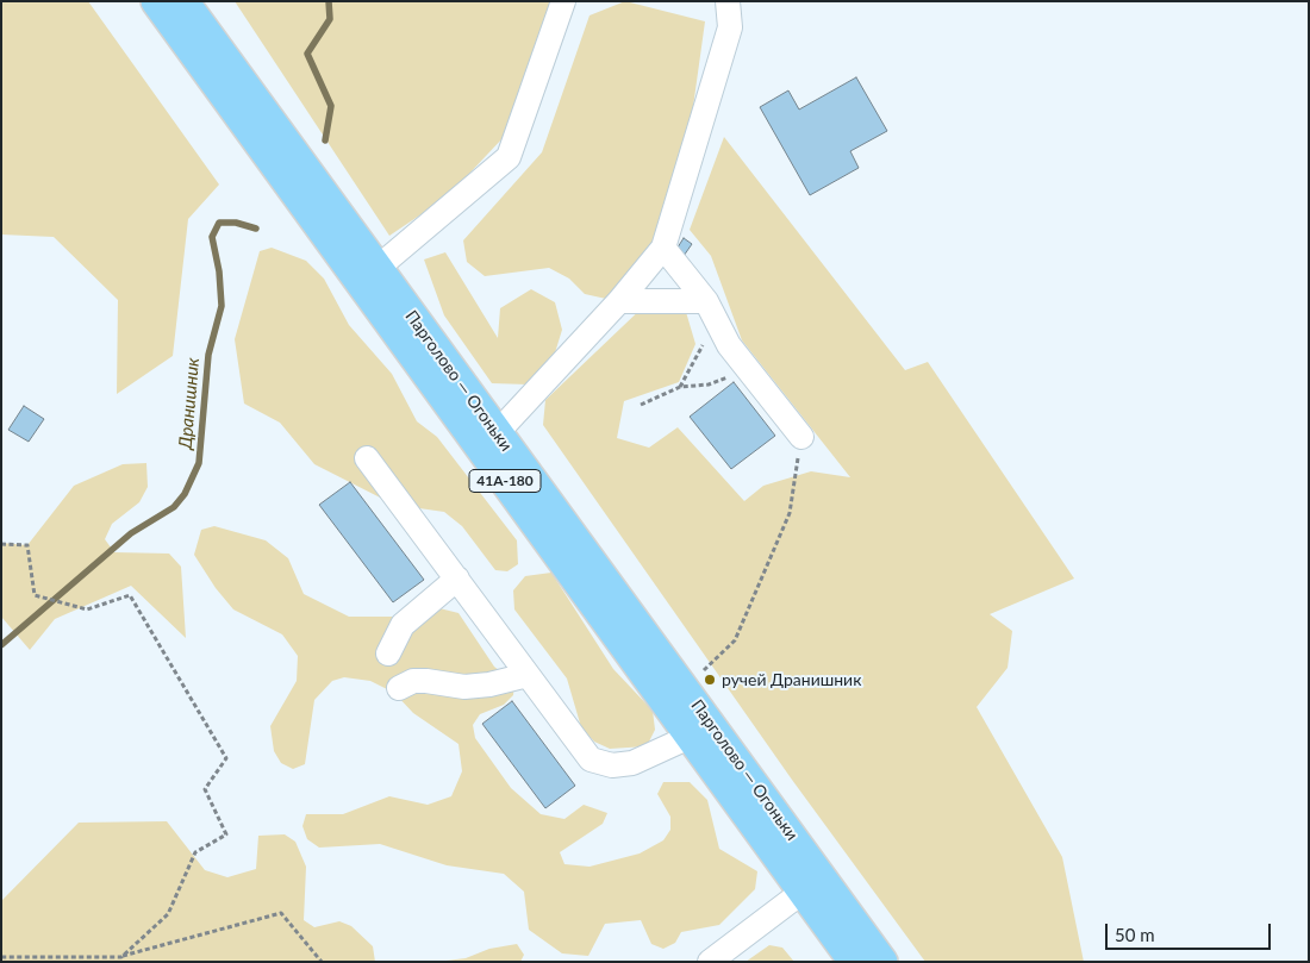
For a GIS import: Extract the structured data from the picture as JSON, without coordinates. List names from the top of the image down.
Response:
{
  "streets": {
    "main road": ["Парголово — Огоньки", "41А-180"]
  },
  "water": ["Дранишник"],
  "places": ["ручей Дранишник"],
  "scale_bar": "50 m"
}
